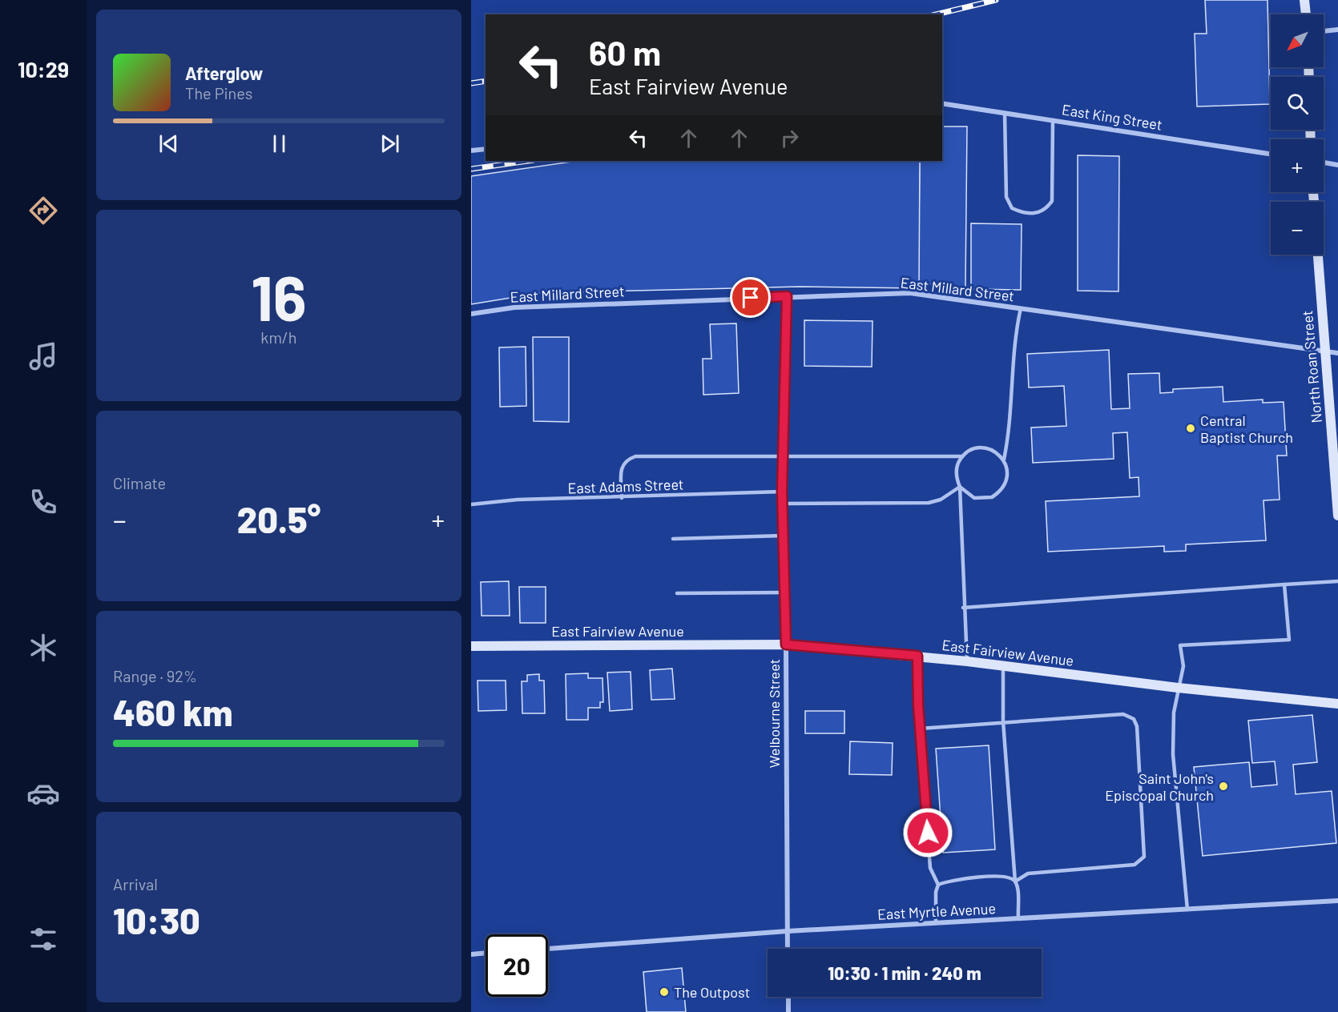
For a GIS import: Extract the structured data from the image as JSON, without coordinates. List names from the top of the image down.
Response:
{
  "streets": {
    "street": [
      "East King Street",
      "East Millard Street",
      "North Roan Street",
      "East Fairview Avenue",
      "Welbourne Street",
      "East Myrtle Avenue"
    ],
    "lane": ["East Adams Street"]
  },
  "crossings": [
    ["East Millard Street", "North Roan Street"],
    ["East Millard Street", "Welbourne Street"],
    ["East Adams Street", "Welbourne Street"],
    ["East Fairview Avenue", "Welbourne Street"],
    ["Welbourne Street", "East Myrtle Avenue"]
  ],
  "places": ["Central Baptist Church", "Saint John's Episcopal Church", "The Outpost"],
  "north": "bottom left",
  "page": {
    "tabs": "10:29",
    "map_buttons": ["+", "−"],
    "turn": ["60 m", "East Fairview Avenue"],
    "song": ["Afterglow", "The Pines"],
    "tile": [
      ["16", "km/h"],
      "Climate",
      ["Range · 92%", "460 km"],
      ["Arrival", "10:30"]
    ],
    "heat": ["−", "20.5°", "+"],
    "limit": "20",
    "trip": "10:30 · 1 min · 240 m"
  }
}
